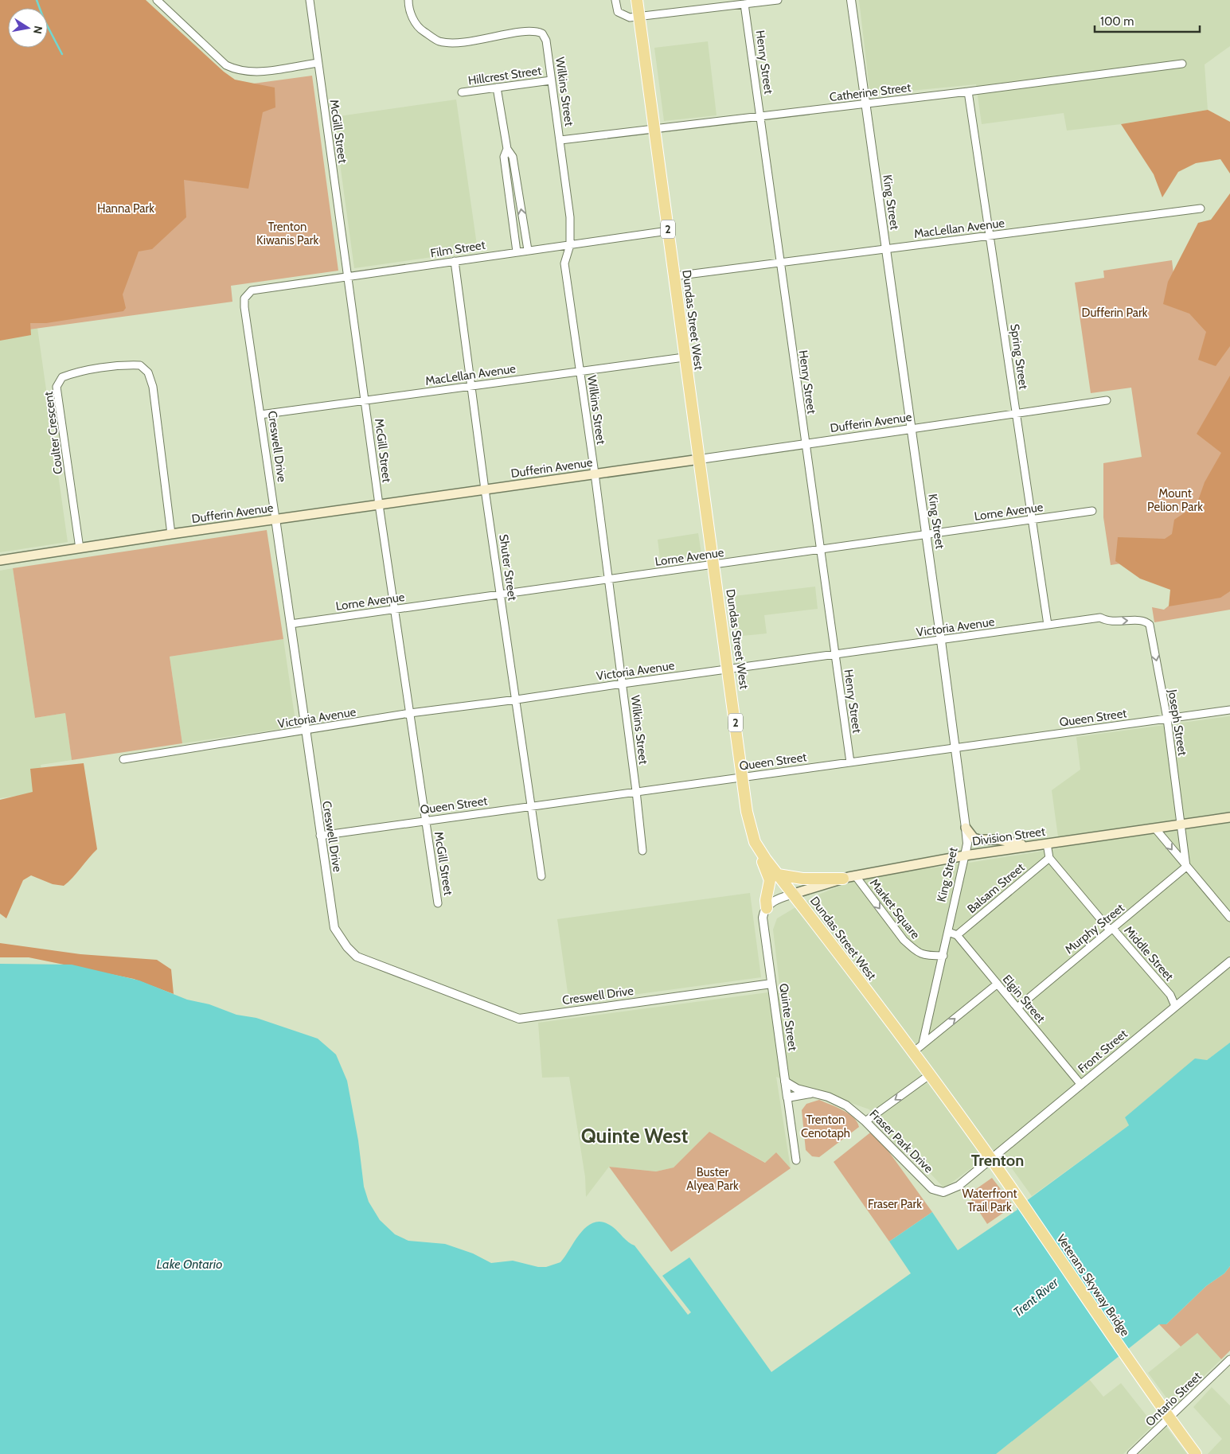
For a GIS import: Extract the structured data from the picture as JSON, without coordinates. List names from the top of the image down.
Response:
{
  "streets": {
    "main road": [
      "2",
      "Dundas Street West",
      "Dufferin Avenue",
      "Division Street",
      "Veterans Skyway Bridge"
    ],
    "street": [
      "Henry Street",
      "Hillcrest Street",
      "Wilkins Street",
      "Catherine Street",
      "McGill Street",
      "King Street",
      "MacLellan Avenue",
      "Film Street",
      "Spring Street",
      "Coulter Crescent",
      "Creswell Drive",
      "Lorne Avenue",
      "Shuter Street",
      "Victoria Avenue",
      "Queen Street",
      "Joseph Street",
      "Balsam Street",
      "Market Square",
      "Murphy Street",
      "Middle Street",
      "Elgin Street",
      "Quinte Street",
      "Front Street",
      "Fraser Park Drive",
      "Ontario Street"
    ]
  },
  "crossings": [
    ["Henry Street", "Catherine Street"],
    ["Henry Street", "MacLellan Avenue"],
    ["Henry Street", "Dufferin Avenue"],
    ["Henry Street", "Lorne Avenue"],
    ["Henry Street", "Victoria Avenue"],
    ["Henry Street", "Queen Street"],
    ["Hillcrest Street", "Wilkins Street"],
    ["Wilkins Street", "Catherine Street"],
    ["Wilkins Street", "MacLellan Avenue"],
    ["Wilkins Street", "Film Street"],
    ["Wilkins Street", "Dufferin Avenue"],
    ["Wilkins Street", "Lorne Avenue"],
    ["Wilkins Street", "Victoria Avenue"],
    ["Wilkins Street", "Queen Street"],
    ["Catherine Street", "King Street"],
    ["Catherine Street", "Dundas Street West"],
    ["Catherine Street", "Spring Street"],
    ["McGill Street", "MacLellan Avenue"],
    ["McGill Street", "Film Street"],
    ["McGill Street", "Dufferin Avenue"],
    ["McGill Street", "Lorne Avenue"],
    ["McGill Street", "Victoria Avenue"],
    ["McGill Street", "Queen Street"],
    ["King Street", "MacLellan Avenue"],
    ["King Street", "Dufferin Avenue"],
    ["King Street", "Lorne Avenue"],
    ["King Street", "Victoria Avenue"],
    ["King Street", "Queen Street"],
    ["King Street", "Division Street"],
    ["King Street", "Market Square"],
    ["MacLellan Avenue", "Dundas Street West"],
    ["MacLellan Avenue", "Spring Street"],
    ["MacLellan Avenue", "Creswell Drive"],
    ["MacLellan Avenue", "Shuter Street"],
    ["Film Street", "Dundas Street West"],
    ["Film Street", "Creswell Drive"],
    ["Film Street", "Shuter Street"],
    ["Dundas Street West", "Dufferin Avenue"],
    ["Dundas Street West", "Lorne Avenue"],
    ["Dundas Street West", "Victoria Avenue"],
    ["Dundas Street West", "Queen Street"],
    ["Dundas Street West", "Division Street"],
    ["Dundas Street West", "Front Street"],
    ["Dundas Street West", "Fraser Park Drive"],
    ["Dundas Street West", "Veterans Skyway Bridge"],
    ["Spring Street", "Dufferin Avenue"],
    ["Spring Street", "Lorne Avenue"],
    ["Spring Street", "Victoria Avenue"],
    ["Dufferin Avenue", "Coulter Crescent"],
    ["Dufferin Avenue", "Creswell Drive"],
    ["Dufferin Avenue", "Shuter Street"],
    ["Creswell Drive", "Lorne Avenue"],
    ["Creswell Drive", "Victoria Avenue"],
    ["Creswell Drive", "Queen Street"],
    ["Creswell Drive", "Quinte Street"],
    ["Lorne Avenue", "Shuter Street"],
    ["Shuter Street", "Victoria Avenue"],
    ["Shuter Street", "Queen Street"],
    ["Victoria Avenue", "Joseph Street"],
    ["Queen Street", "Joseph Street"],
    ["Joseph Street", "Division Street"],
    ["Joseph Street", "Murphy Street"],
    ["Division Street", "Market Square"],
    ["Balsam Street", "Middle Street"],
    ["Balsam Street", "Elgin Street"],
    ["Murphy Street", "Middle Street"],
    ["Murphy Street", "Elgin Street"],
    ["Middle Street", "Front Street"],
    ["Elgin Street", "Front Street"],
    ["Quinte Street", "Fraser Park Drive"],
    ["Front Street", "Fraser Park Drive"],
    ["Veterans Skyway Bridge", "Ontario Street"]
  ],
  "one_way": ["Joseph Street", "Market Square"],
  "districts": ["Quinte West", "Trenton"],
  "water": ["Lake Ontario", "Trent River"],
  "parks": [
    "Hanna Park",
    "Trenton Kiwanis Park",
    "Dufferin Park",
    "Mount Pelion Park",
    "Trenton Cenotaph",
    "Buster Alyea Park",
    "Waterfront Trail Park",
    "Fraser Park"
  ],
  "scale_bar": "100 m",
  "north": "right"
}
